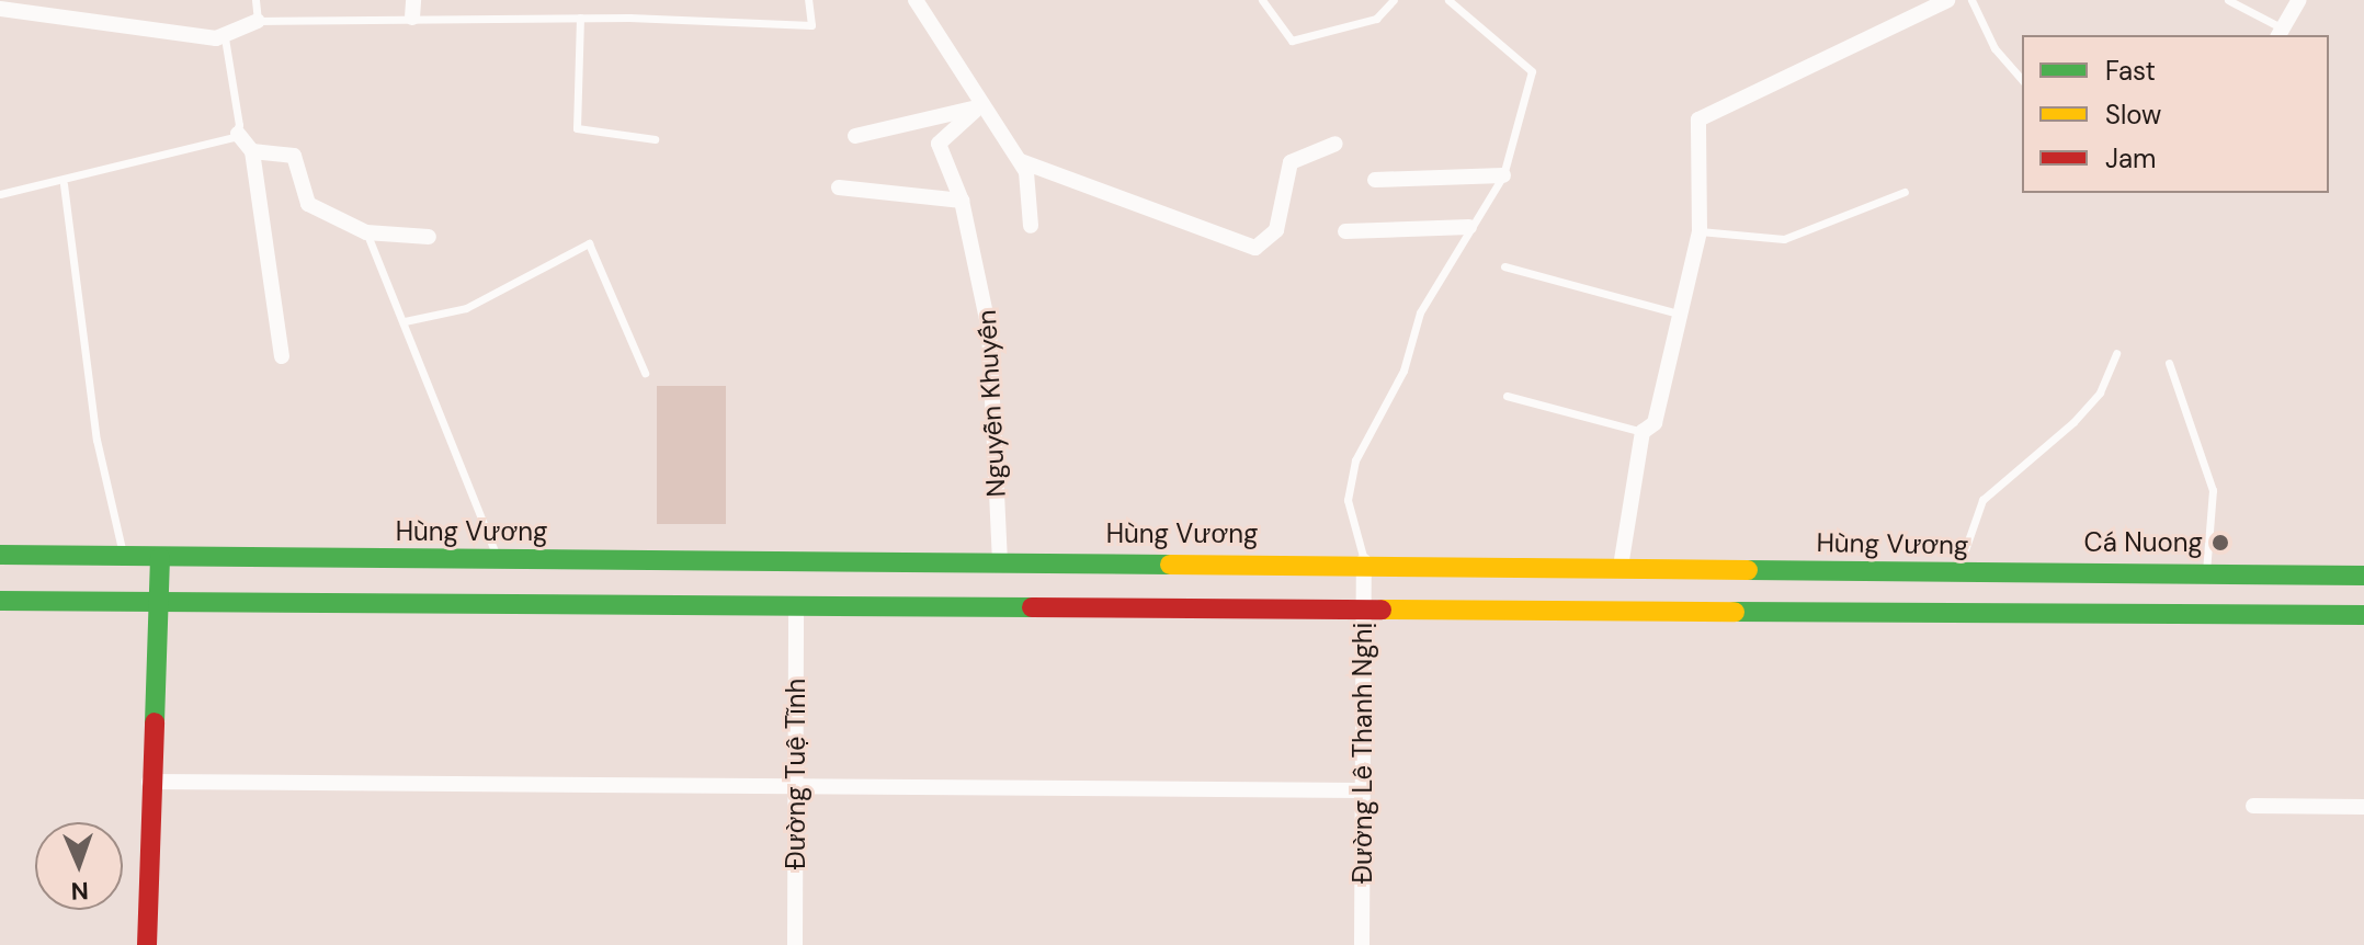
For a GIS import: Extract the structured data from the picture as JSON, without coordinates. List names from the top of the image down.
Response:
{
  "streets": {
    "main road": ["Hùng Vương"],
    "street": ["Nguyễn Khuyến", "Đường Lê Thanh Nghị", "Đường Tuệ Tĩnh"]
  },
  "crossings": [
    ["Nguyễn Khuyến", "Hùng Vương"],
    ["Hùng Vương", "Đường Lê Thanh Nghị"]
  ],
  "places": ["Cá Nuong"],
  "legend": ["Fast", "Slow", "Jam"],
  "north": "bottom"
}
